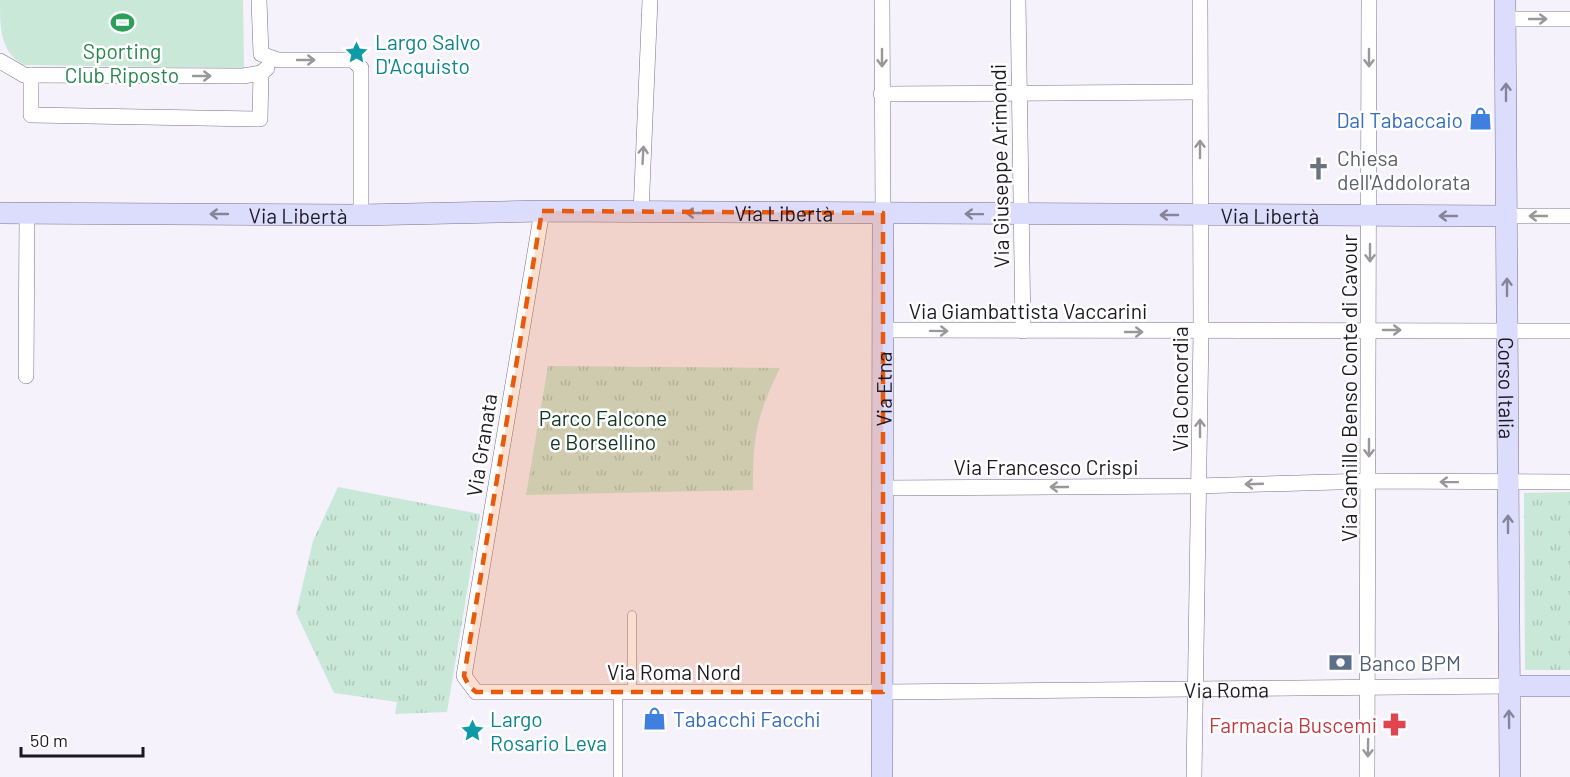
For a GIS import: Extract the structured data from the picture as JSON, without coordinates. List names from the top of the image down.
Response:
{
  "streets": {
    "street": [
      "Via Giuseppe Arimondi",
      "Via Libertà",
      "Via Giambattista Vaccarini",
      "Via Etna",
      "Via Camillo Benso Conte di Cavour",
      "Corso Italia",
      "Via Concordia",
      "Via Granata",
      "Via Francesco Crispi",
      "Via Roma Nord",
      "Via Roma"
    ]
  },
  "crossings": [
    ["Via Giuseppe Arimondi", "Via Libertà"],
    ["Via Giuseppe Arimondi", "Via Giambattista Vaccarini"],
    ["Via Libertà", "Via Etna"],
    ["Via Libertà", "Via Camillo Benso Conte di Cavour"],
    ["Via Libertà", "Corso Italia"],
    ["Via Libertà", "Via Concordia"],
    ["Via Libertà", "Via Granata"],
    ["Via Giambattista Vaccarini", "Via Etna"],
    ["Via Giambattista Vaccarini", "Via Camillo Benso Conte di Cavour"],
    ["Via Giambattista Vaccarini", "Corso Italia"],
    ["Via Giambattista Vaccarini", "Via Concordia"],
    ["Via Etna", "Via Francesco Crispi"],
    ["Via Etna", "Via Roma Nord"],
    ["Via Etna", "Via Roma"],
    ["Via Camillo Benso Conte di Cavour", "Via Francesco Crispi"],
    ["Via Camillo Benso Conte di Cavour", "Via Roma"],
    ["Corso Italia", "Via Francesco Crispi"],
    ["Corso Italia", "Via Roma"],
    ["Via Concordia", "Via Francesco Crispi"],
    ["Via Concordia", "Via Roma"],
    ["Via Granata", "Via Roma Nord"],
    ["Via Roma Nord", "Via Roma"]
  ],
  "one_way": [
    "Via Giambattista Vaccarini",
    "Via Camillo Benso Conte di Cavour",
    "Corso Italia",
    "Via Concordia",
    "Via Francesco Crispi"
  ],
  "parks": ["Parco Falcone e Borsellino"],
  "places": {
    "sports": ["Sporting Club Riposto"],
    "place": ["Largo Salvo D'Acquisto", "Largo Rosario Leva"],
    "shop": ["Dal Tabaccaio", "Tabacchi Facchi"],
    "church": ["Chiesa dell'Addolorata"],
    "bank": ["Banco BPM"],
    "pharmacy": ["Farmacia Buscemi"]
  },
  "scale_bar": "50 m"
}
